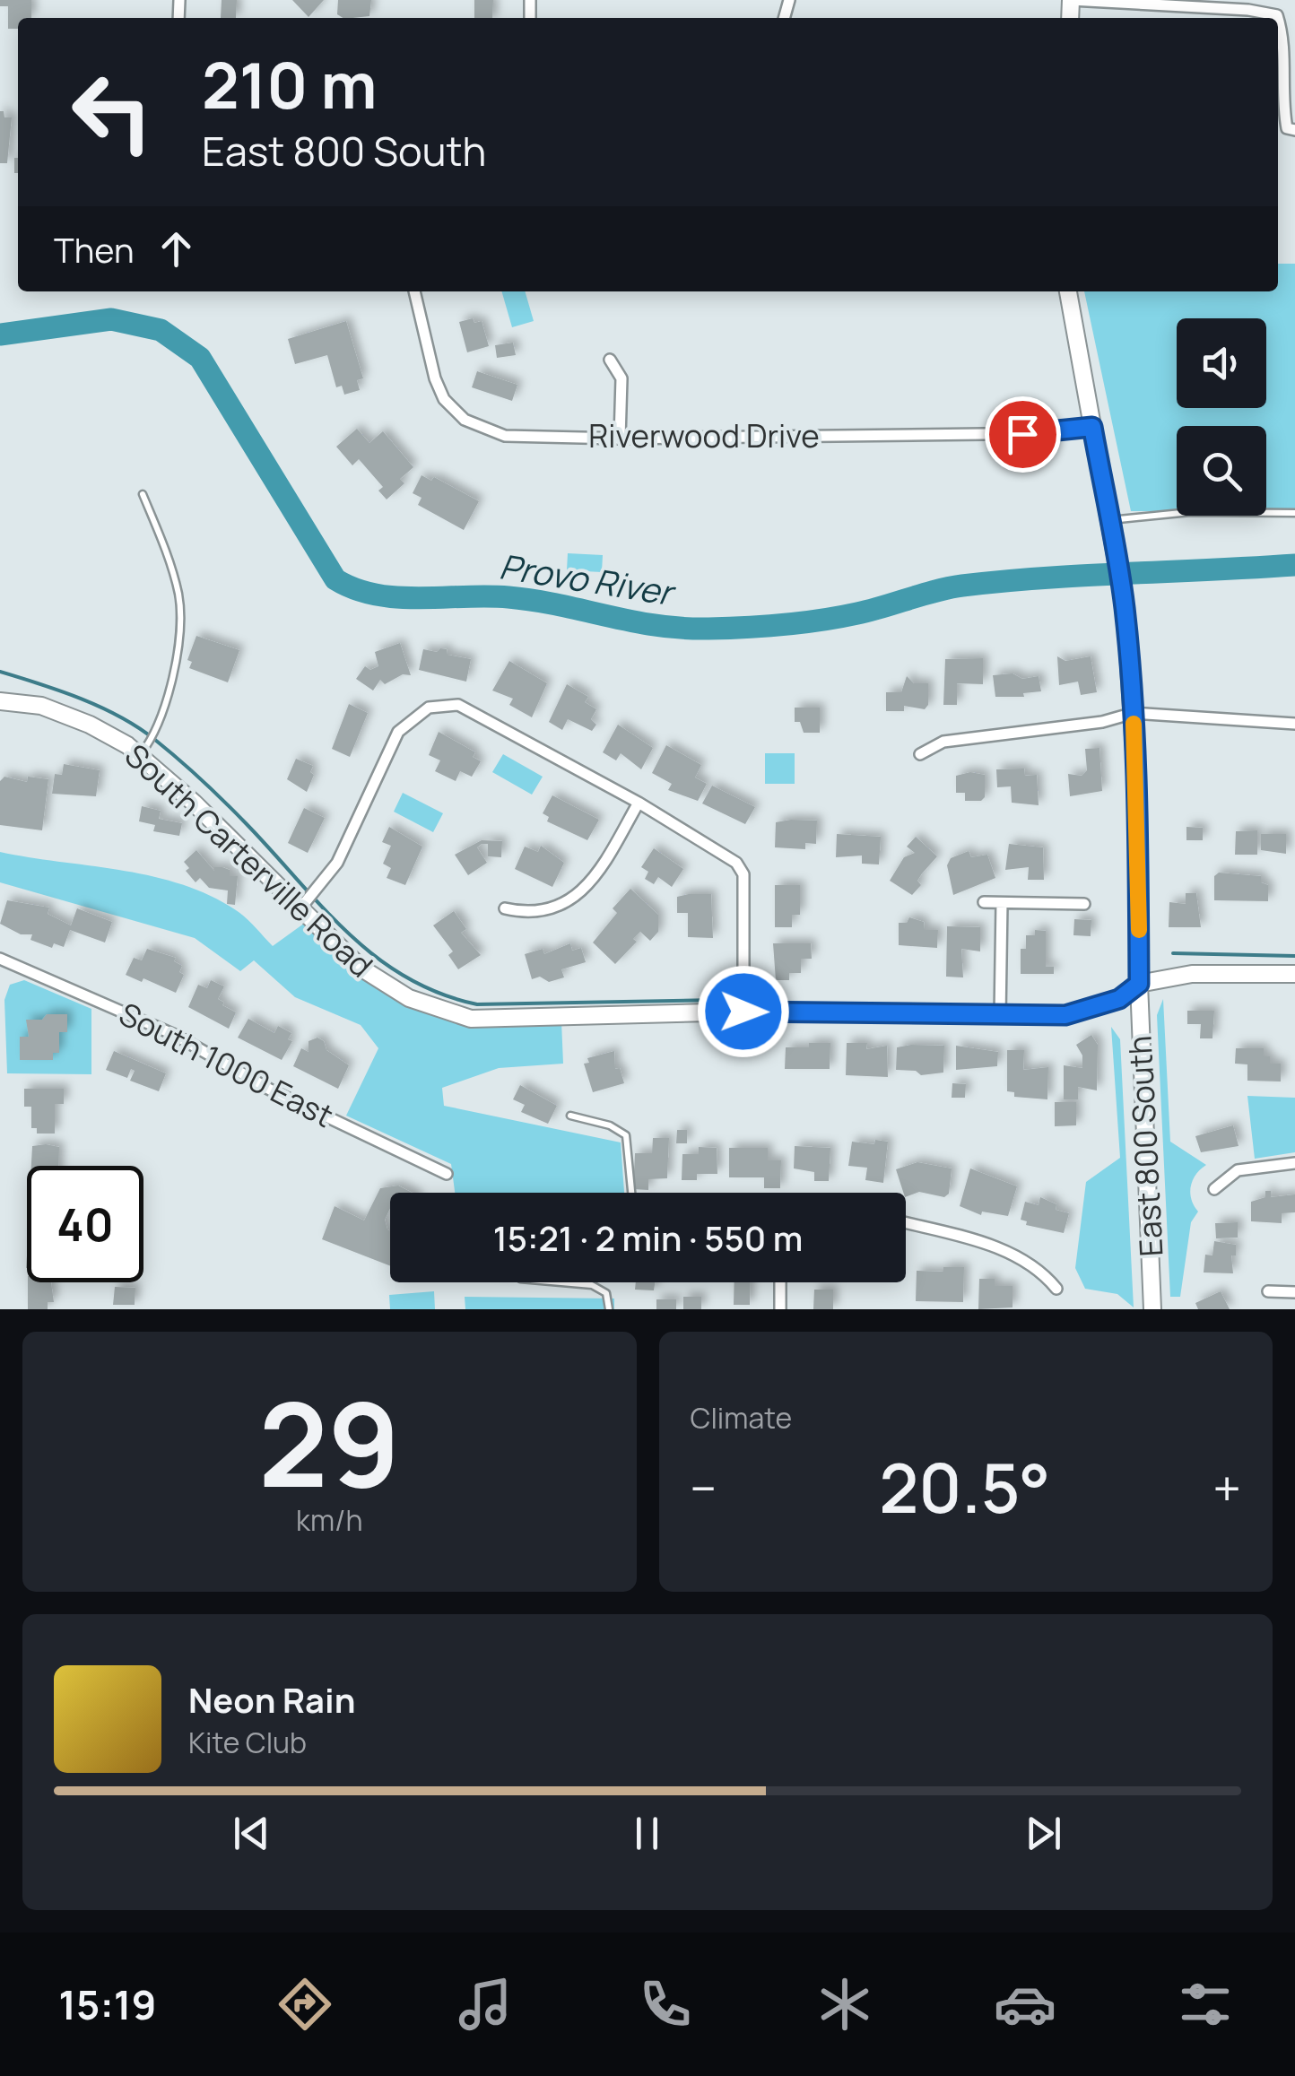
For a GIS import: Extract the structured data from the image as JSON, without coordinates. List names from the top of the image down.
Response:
{
  "streets": {
    "street": [
      "Riverwood Drive",
      "South Carterville Road",
      "South 1000 East",
      "East 800 South"
    ]
  },
  "crossings": [
    ["Riverwood Drive", "East 800 South"],
    ["South Carterville Road", "East 800 South"]
  ],
  "water": ["Provo River"],
  "page": {
    "turn": ["210 m", "East 800 South"],
    "then": "Then",
    "limit": "40",
    "trip": "15:21 · 2 min · 550 m",
    "tile": [
      ["29", "km/h"],
      "Climate"
    ],
    "heat": ["−", "20.5°", "+"],
    "song": ["Neon Rain", "Kite Club"],
    "tabs": "15:19"
  }
}
